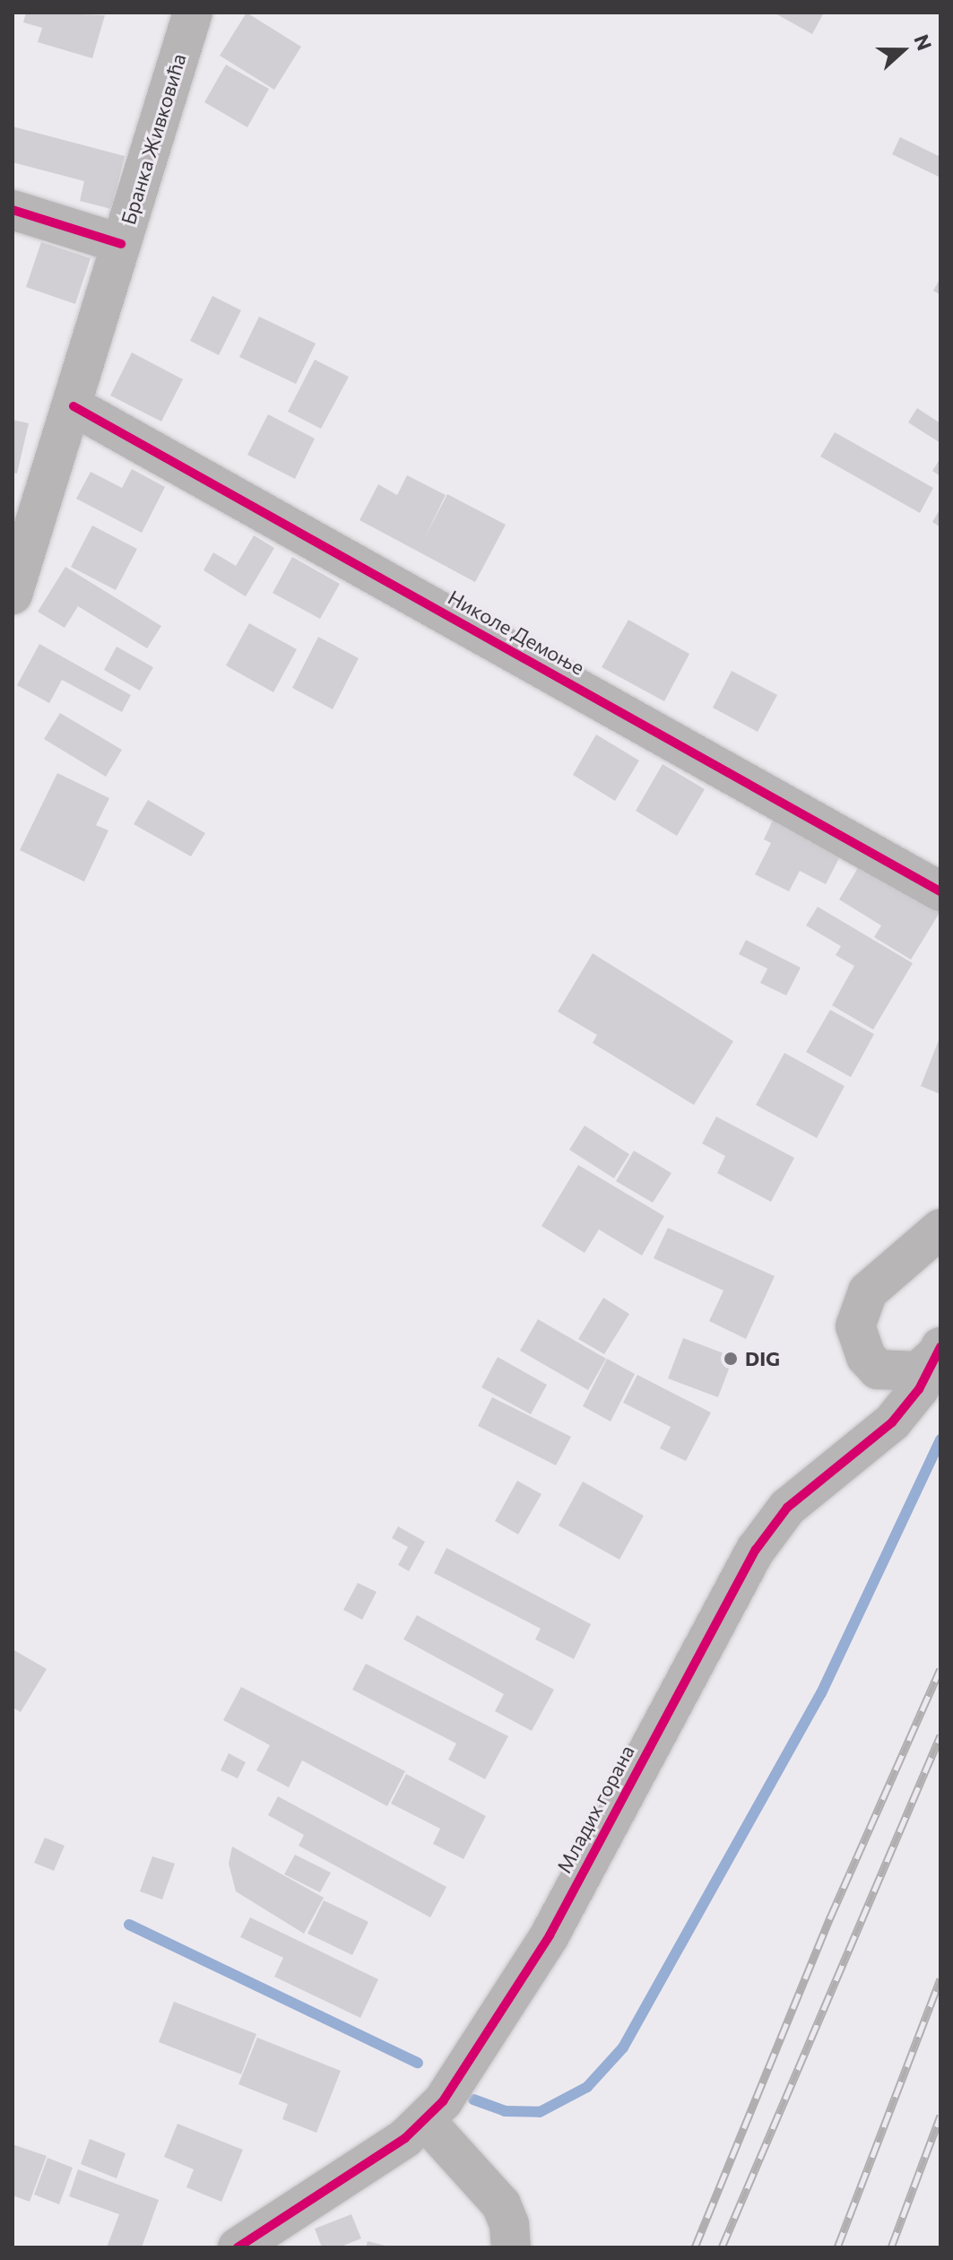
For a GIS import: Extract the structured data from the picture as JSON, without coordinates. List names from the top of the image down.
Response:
{
  "streets": {
    "street": ["Бранка Живковића", "Николе Демоње", "Младих горана"]
  },
  "crossings": [
    ["Бранка Живковића", "Николе Демоње"]
  ],
  "places": ["DIG"],
  "north": "right"
}
